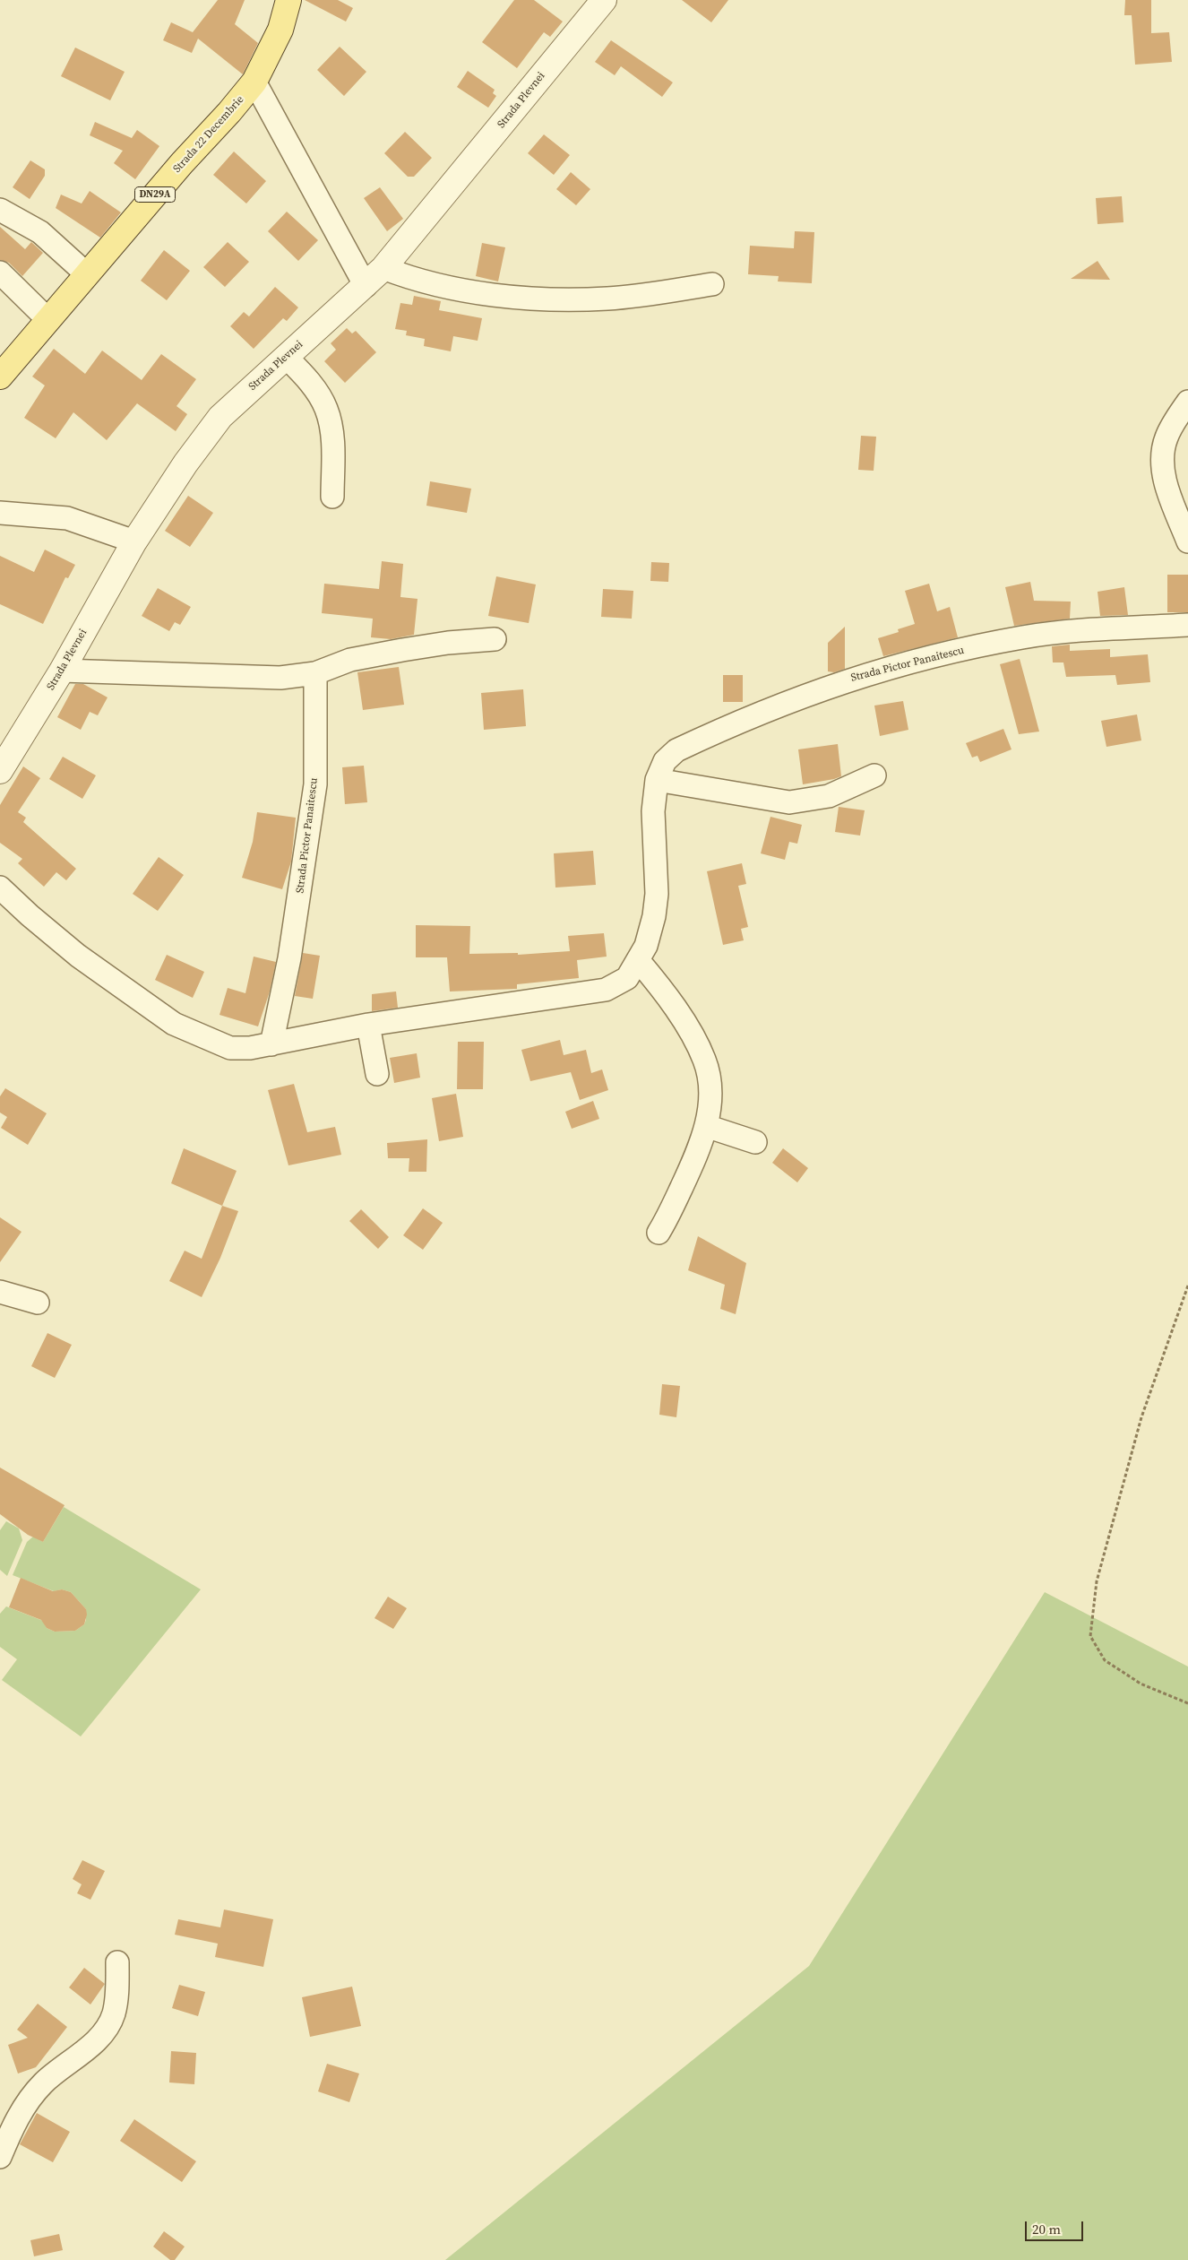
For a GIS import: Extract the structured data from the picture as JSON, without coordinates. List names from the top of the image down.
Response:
{
  "streets": {
    "main road": ["Strada 22 Decembrie", "DN29A"],
    "street": ["Strada Plevnei", "Strada Pictor Panaitescu"]
  },
  "scale_bar": "20 m"
}
